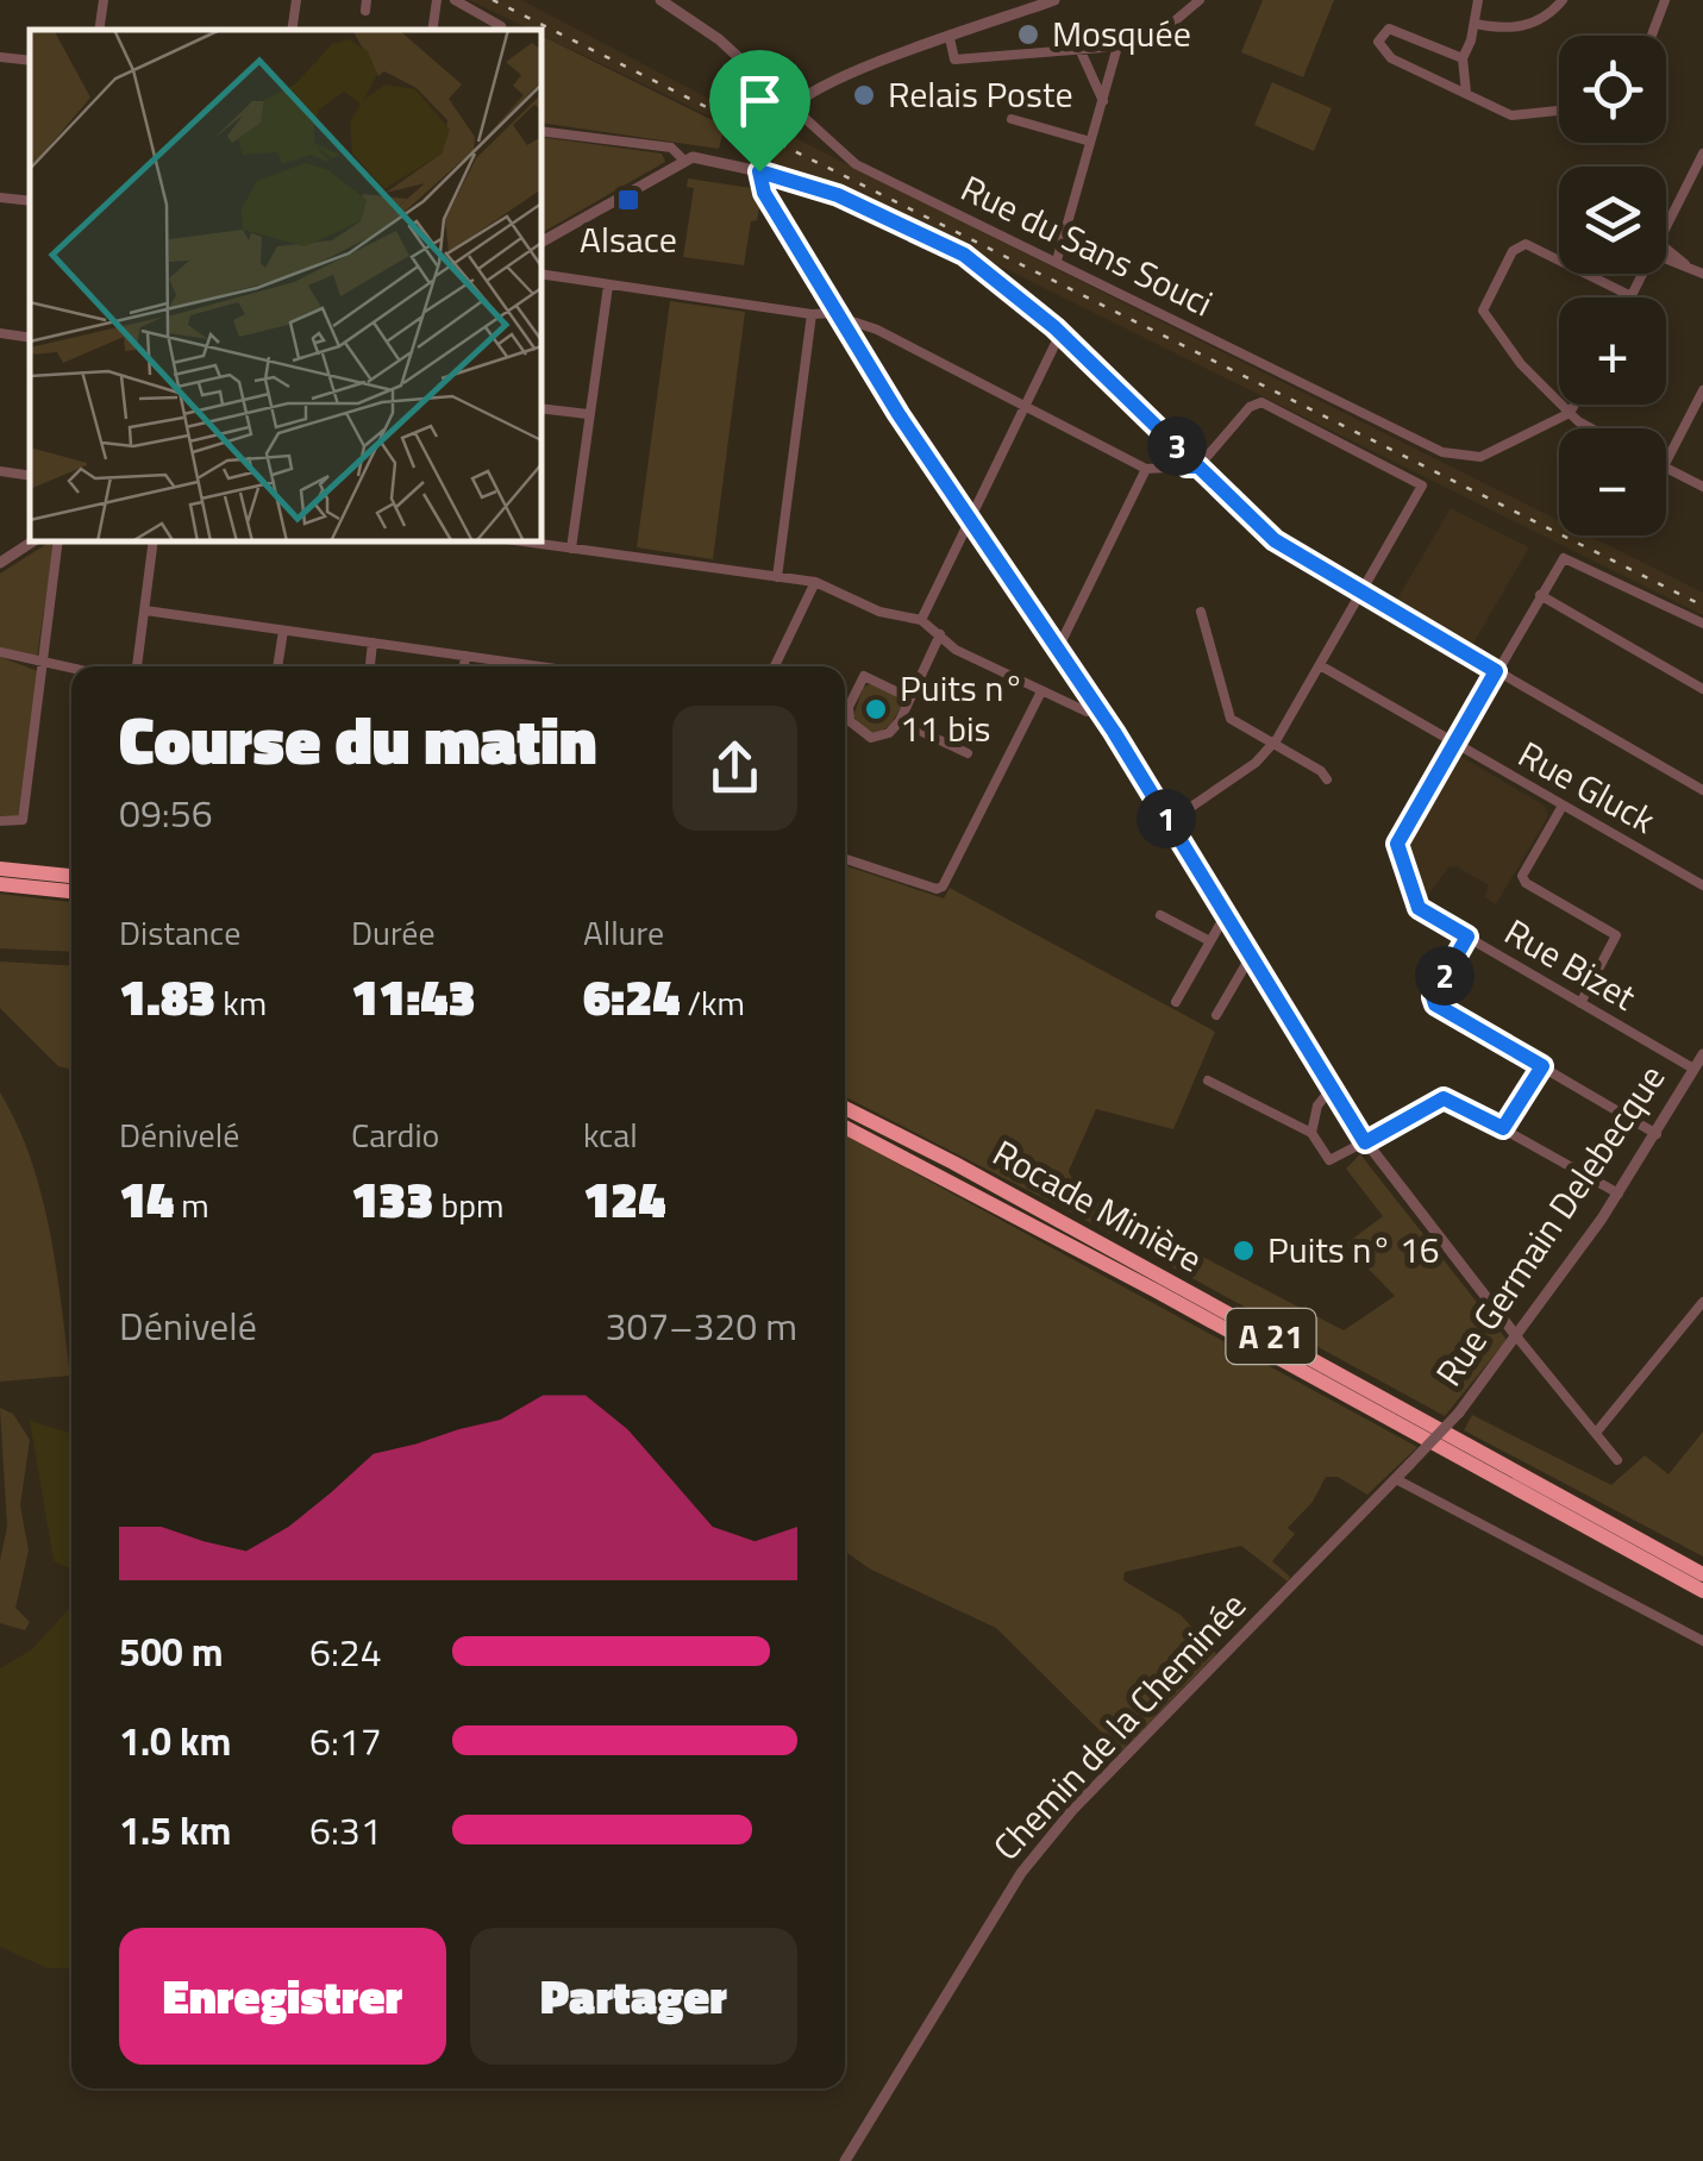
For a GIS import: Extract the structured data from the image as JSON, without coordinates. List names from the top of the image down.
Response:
{
  "streets": {
    "highway": ["Rocade Minière", "A 21"],
    "street": [
      "Rue du Sans Souci",
      "Rue Gluck",
      "Rue Bizet",
      "Rue Germain Delebecque",
      "Chemin de la Cheminée"
    ]
  },
  "crossings": [
    ["Rue Gluck", "Rue Bizet"],
    ["Rue Bizet", "Rue Germain Delebecque"],
    ["Rue Germain Delebecque", "Chemin de la Cheminée"]
  ],
  "places": {
    "other": [
      "Mosquée",
      "Relais Poste",
      "Puits n° 11 bis",
      "Puits n° 16"
    ],
    "transit": ["Alsace"]
  },
  "page": {
    "map_buttons": ["+", "−"],
    "pins": ["3", "1", "2"],
    "heading": ["Course du matin", "09:56"],
    "stats": [
      ["Distance", "1.83 km"],
      ["Durée", "11:43"],
      ["Allure", "6:24 /km"],
      ["Dénivelé", "14 m"],
      ["Cardio", "133 bpm"],
      ["kcal", "124"]
    ],
    "chart": ["Dénivelé", "307–320 m"],
    "list": [
      {
        "name": "500 m",
        "note": "6:24"
      },
      {
        "name": "1.0 km",
        "note": "6:17"
      },
      {
        "name": "1.5 km",
        "note": "6:31"
      }
    ],
    "buttons": ["Enregistrer", "Partager"]
  }
}
